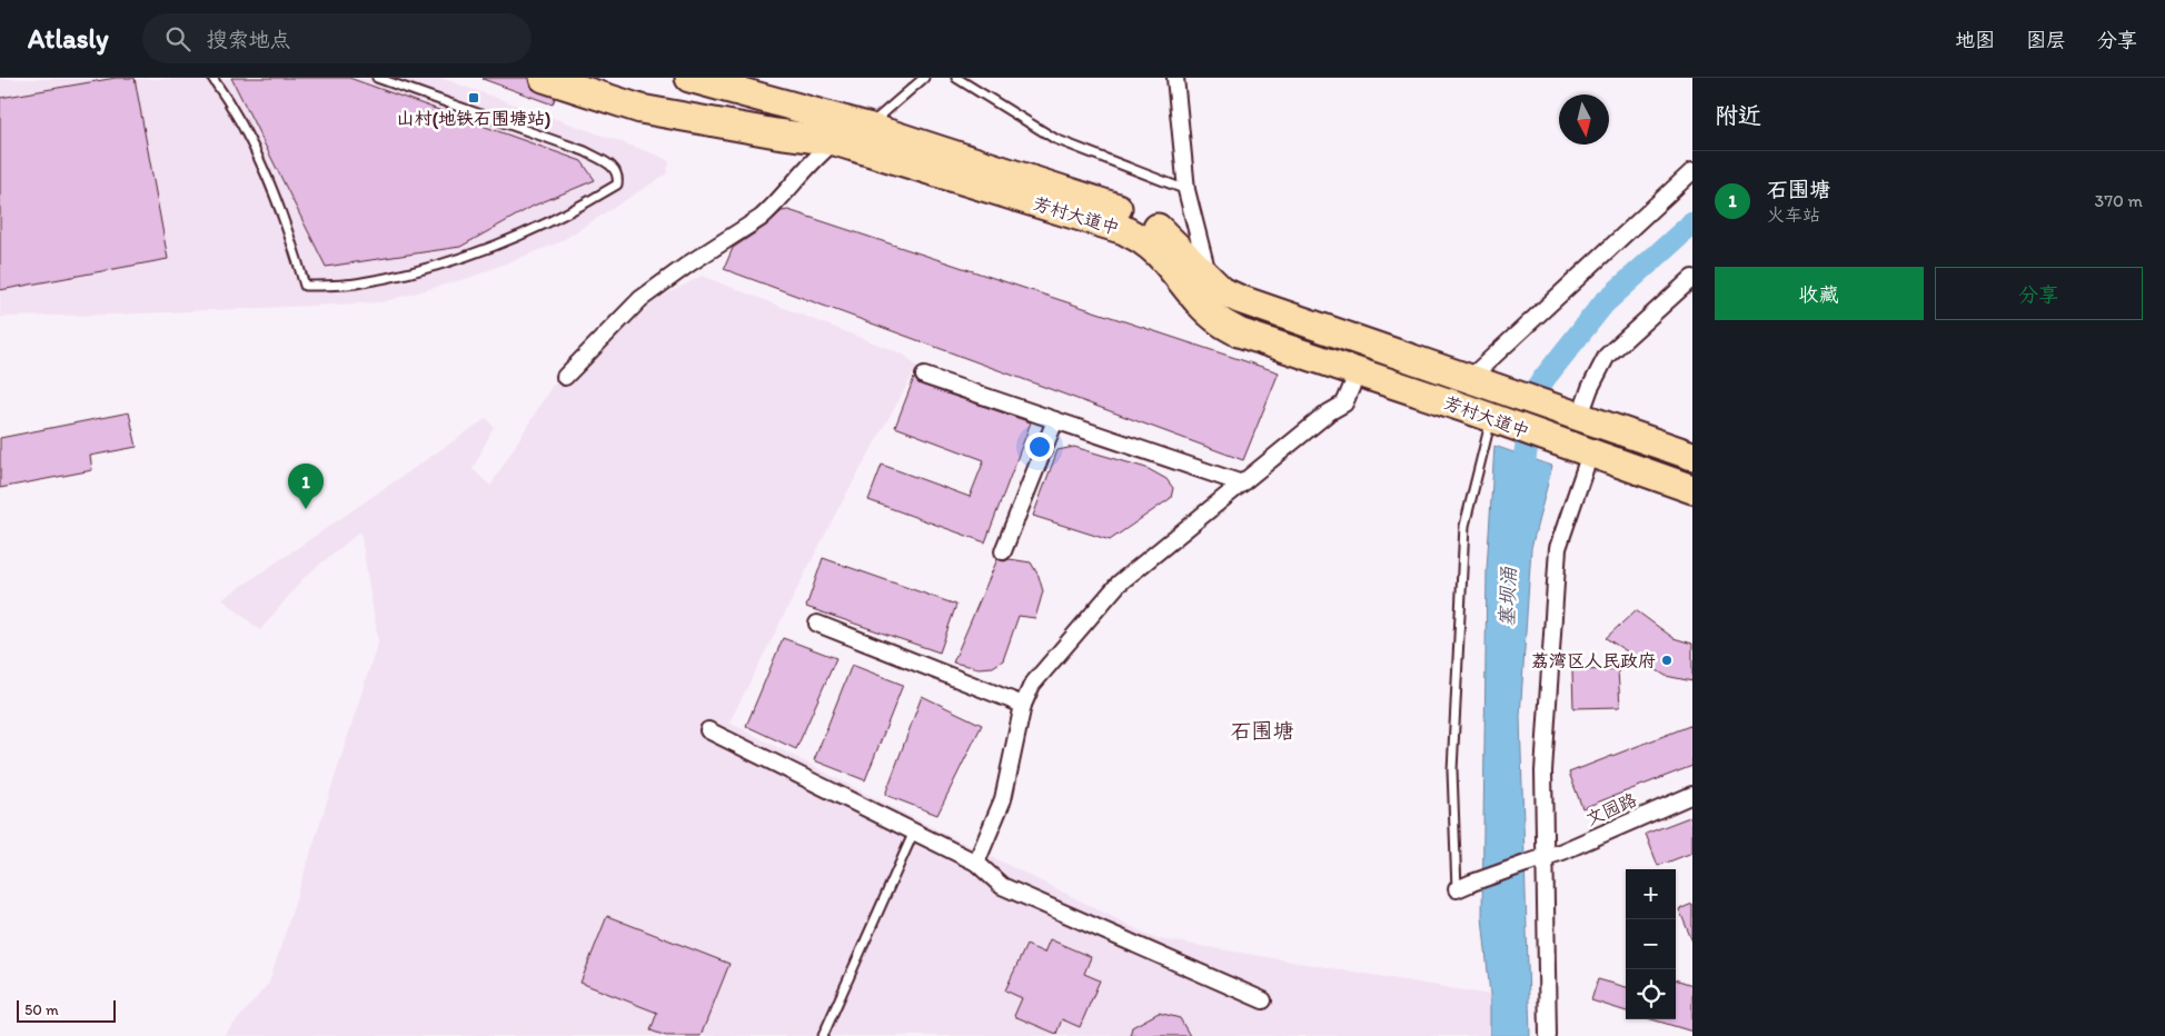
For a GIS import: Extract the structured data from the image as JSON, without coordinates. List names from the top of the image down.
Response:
{
  "streets": {
    "highway": ["芳村大道中"],
    "street": ["文园路"]
  },
  "districts": ["石围塘"],
  "water": ["塞坝涌"],
  "places": {
    "transit": ["山村(地铁石围塘站)"],
    "other": ["荔湾区人民政府"]
  },
  "scale_bar": "50 m",
  "north": "bottom",
  "page": {
    "header": "Atlasly",
    "search": "搜索地点",
    "nav": ["地图", "图层", "分享"],
    "heading": "附近",
    "list": [
      {
        "mark": "1",
        "name": "石围塘",
        "note": "火车站",
        "value": "370 m"
      }
    ],
    "buttons": ["收藏", "分享"],
    "pins": "1",
    "map_buttons": ["+", "−"],
    "scale": "50 m"
  }
}
